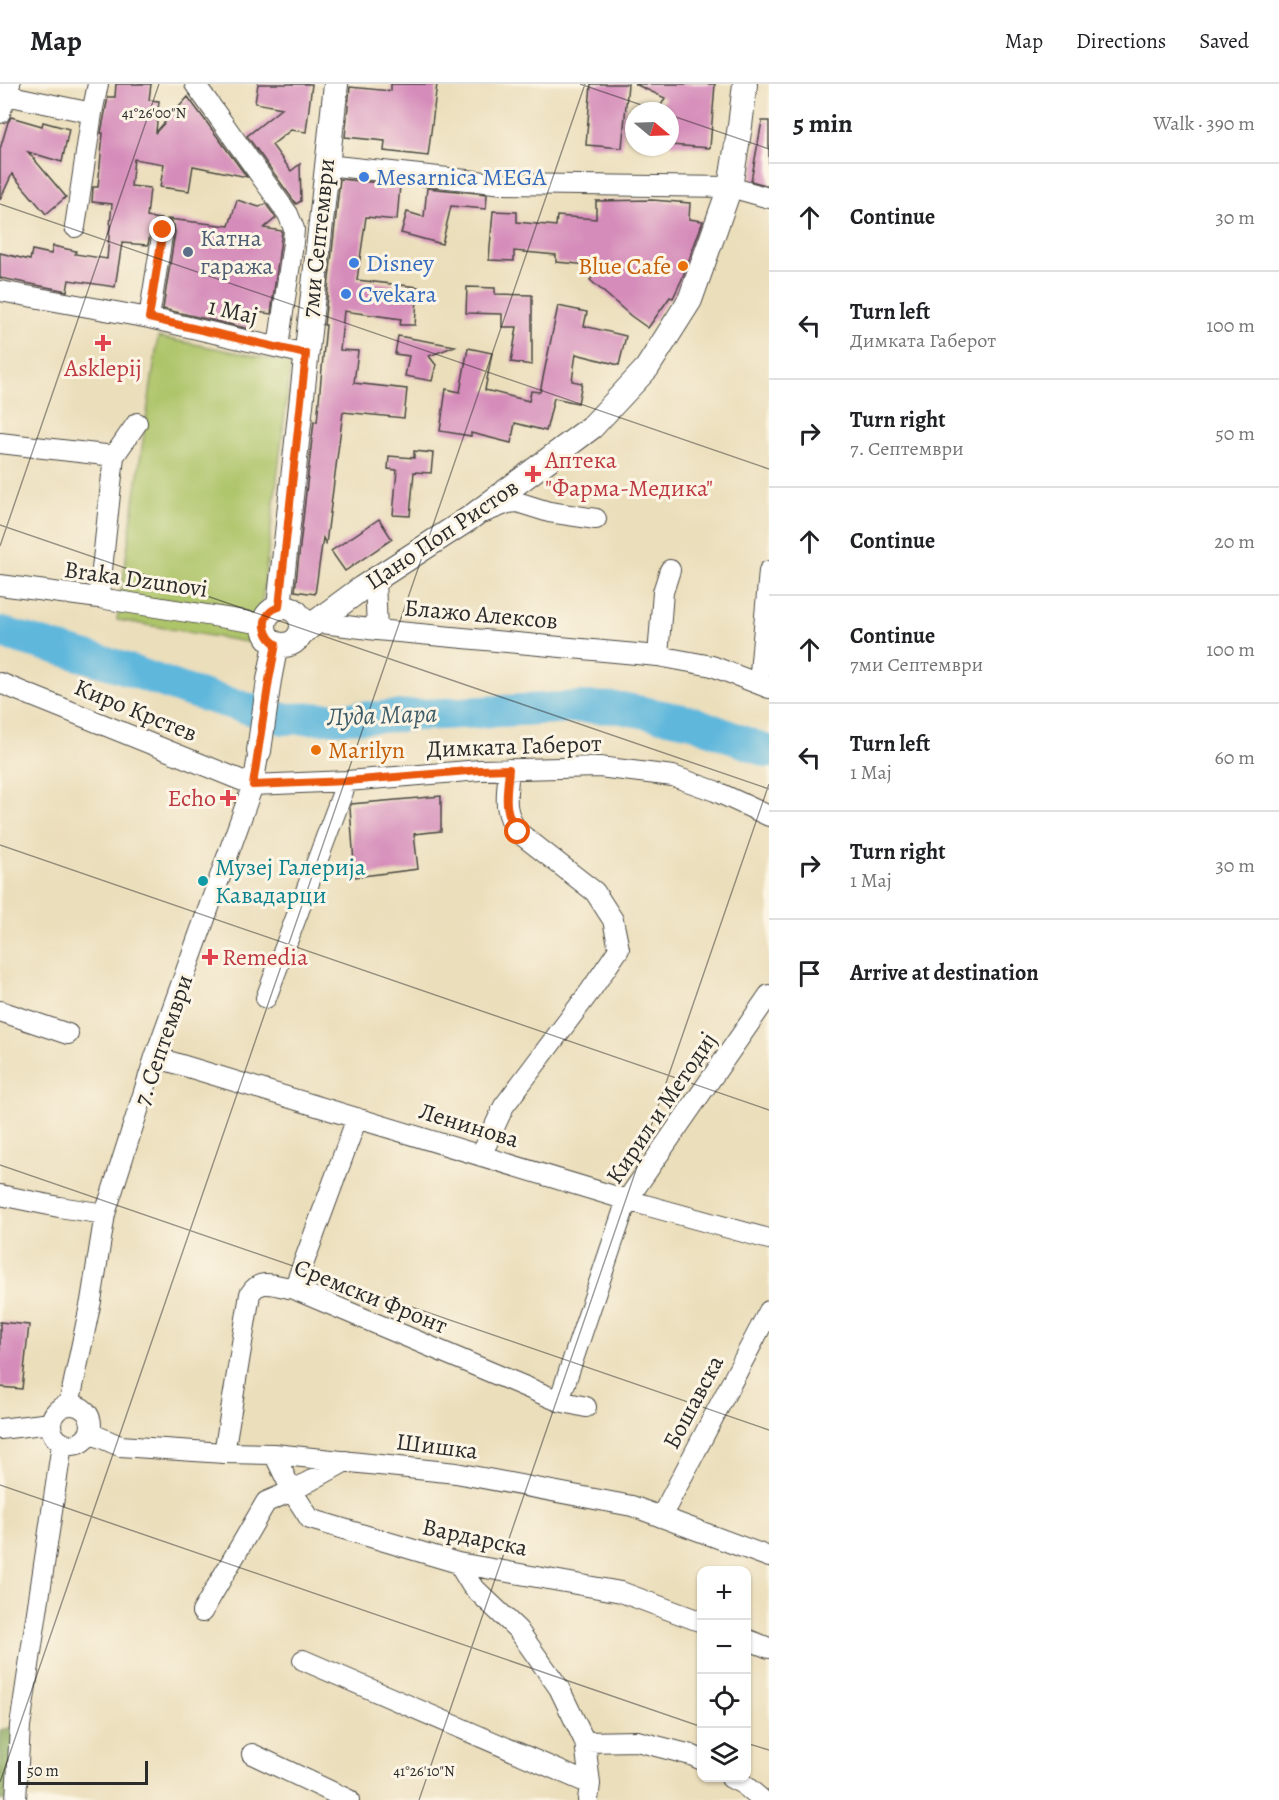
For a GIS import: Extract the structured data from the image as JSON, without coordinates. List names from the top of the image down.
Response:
{
  "streets": {
    "street": [
      "7ми Септември",
      "1 Maj",
      "Цано Поп Ристов",
      "Braka Dzunovi",
      "Блажо Алексов",
      "Киро Крстев",
      "Димката Габерот",
      "7. Септември",
      "Кирил и Методиј",
      "Ленинова",
      "Сремски Фронт",
      "Бошавска",
      "Шишка",
      "Вардарска"
    ]
  },
  "crossings": [
    ["7ми Септември", "1 Maj"],
    ["7ми Септември", "Цано Поп Ристов"],
    ["7ми Септември", "Braka Dzunovi"],
    ["7ми Септември", "7. Септември"],
    ["Цано Поп Ристов", "Braka Dzunovi"],
    ["Цано Поп Ристов", "Блажо Алексов"],
    ["Цано Поп Ристов", "7. Септември"],
    ["Braka Dzunovi", "7. Септември"],
    ["Киро Крстев", "Димката Габерот"],
    ["Киро Крстев", "7. Септември"],
    ["Димката Габерот", "7. Септември"],
    ["7. Септември", "Ленинова"],
    ["7. Септември", "Шишка"],
    ["Кирил и Методиј", "Ленинова"],
    ["Кирил и Методиј", "Сремски Фронт"],
    ["Сремски Фронт", "Шишка"],
    ["Бошавска", "Шишка"],
    ["Шишка", "Вардарска"]
  ],
  "water": ["Луда Мара"],
  "places": {
    "other": [
      "Mesarnica MEGA",
      "Катна гаража",
      "Disney",
      "Blue Cafe",
      "Cvekara",
      "Marilyn",
      "Музеј Галерија Кавадарци"
    ],
    "health": [
      "Asklepij",
      "Аптека \"Фарма-Медика\"",
      "Echo",
      "Remedia"
    ]
  },
  "scale_bar": "50 m",
  "north": "right",
  "page": {
    "header": "Map",
    "nav": ["Map", "Directions", "Saved"],
    "heading": ["5 min", "Walk · 390 m"],
    "list": [
      ["Continue", "30 m"],
      ["Turn left", "Димката Габерот", "100 m"],
      ["Turn right", "7. Септември", "50 m"],
      ["Continue", "20 m"],
      ["Continue", "7ми Септември", "100 m"],
      ["Turn left", "1 Maj", "60 m"],
      ["Turn right", "1 Maj", "30 m"],
      "Arrive at destination"
    ],
    "map_buttons": ["+", "−"],
    "scale": "50 m"
  },
  "coordinates": ["41°26'00\"N", "41°26'10\"N"]
}
